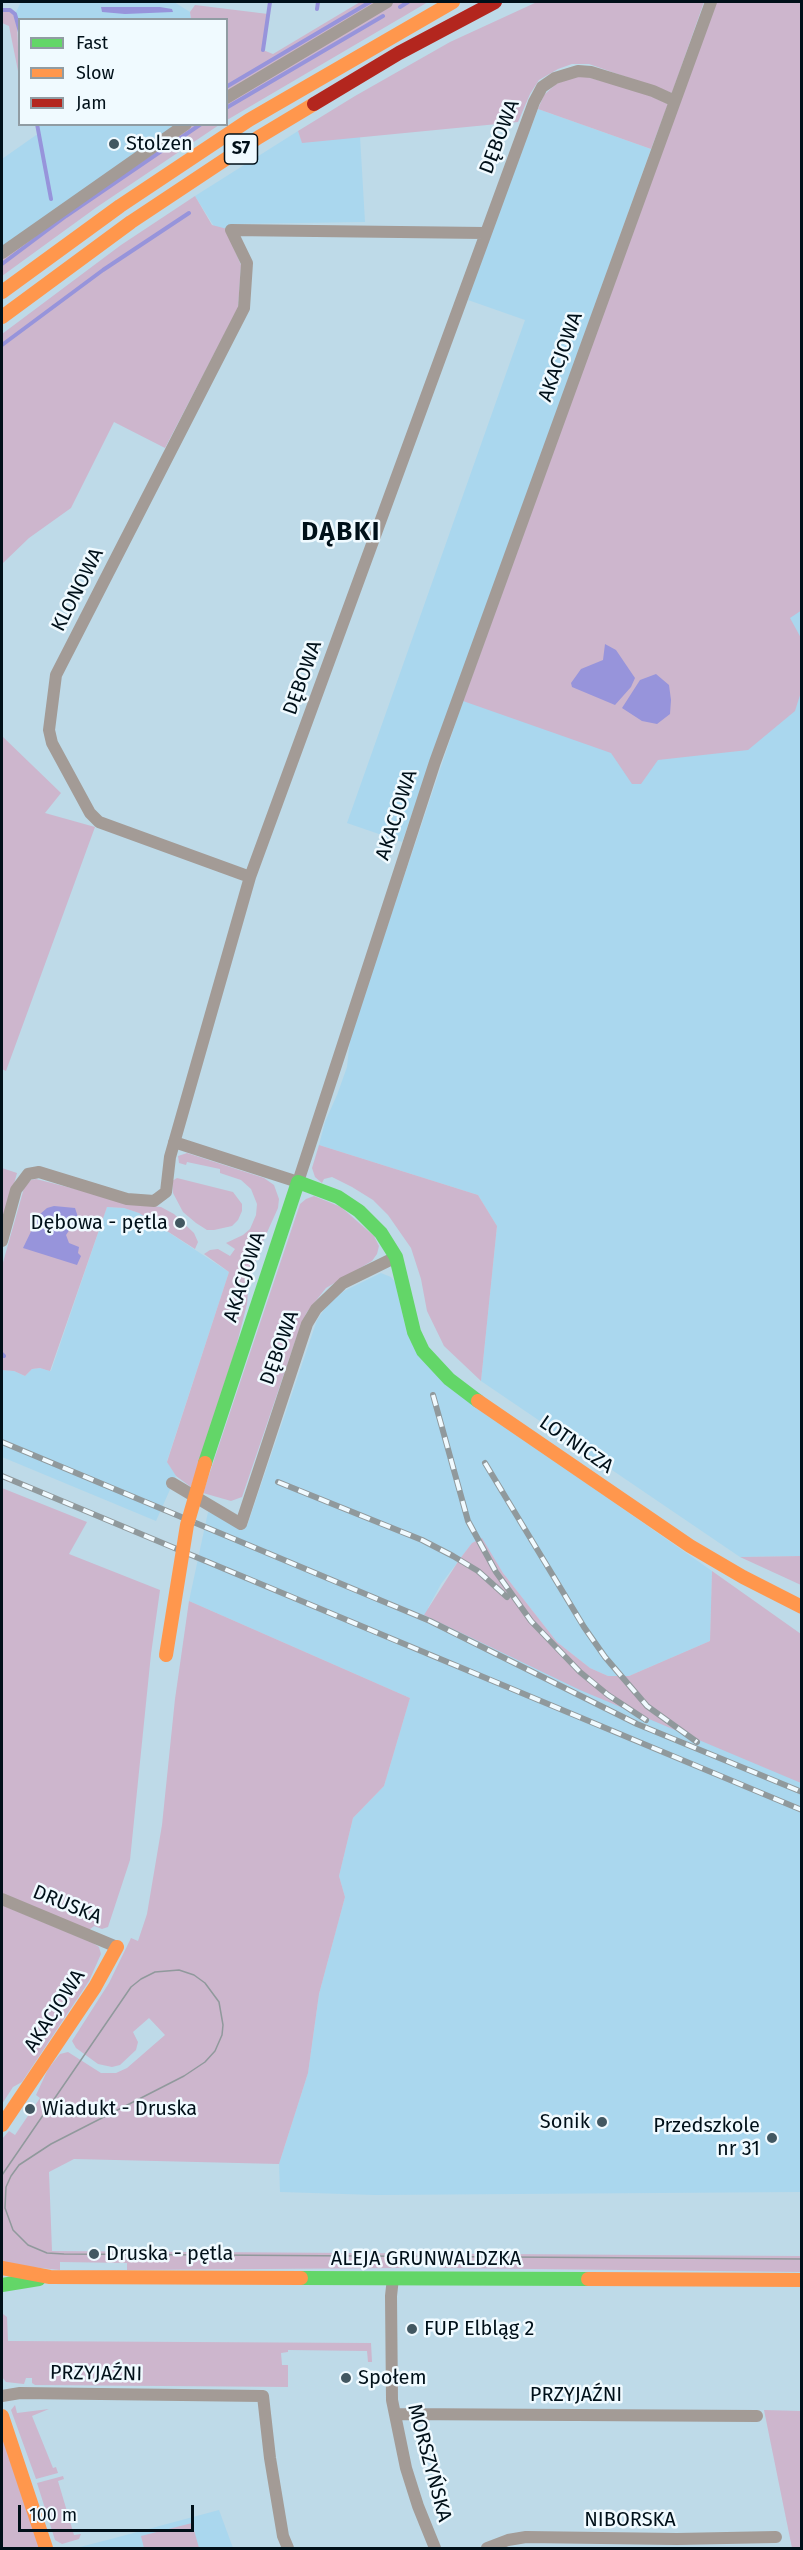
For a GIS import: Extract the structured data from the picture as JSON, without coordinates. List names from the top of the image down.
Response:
{
  "streets": {
    "main road": [
      "S7",
      "AKACJOWA",
      "LOTNICZA",
      "ALEJA GRUNWALDZKA"
    ],
    "street": [
      "DĘBOWA",
      "KLONOWA",
      "DRUSKA",
      "PRZYJAŹNI",
      "MORSZYŃSKA",
      "NIBORSKA"
    ]
  },
  "crossings": [
    ["DĘBOWA", "AKACJOWA"],
    ["DĘBOWA", "KLONOWA"],
    ["DĘBOWA", "LOTNICZA"],
    ["AKACJOWA", "DRUSKA"],
    ["ALEJA GRUNWALDZKA", "MORSZYŃSKA"],
    ["PRZYJAŹNI", "MORSZYŃSKA"]
  ],
  "districts": ["DĄBKI"],
  "places": [
    "Stolzen",
    "Dębowa - pętla",
    "Wiadukt - Druska",
    "Sonik",
    "Przedszkole nr 31",
    "Druska - pętla",
    "FUP Elbląg 2",
    "Społem"
  ],
  "legend": ["Fast", "Slow", "Jam"],
  "scale_bar": "100 m"
}
